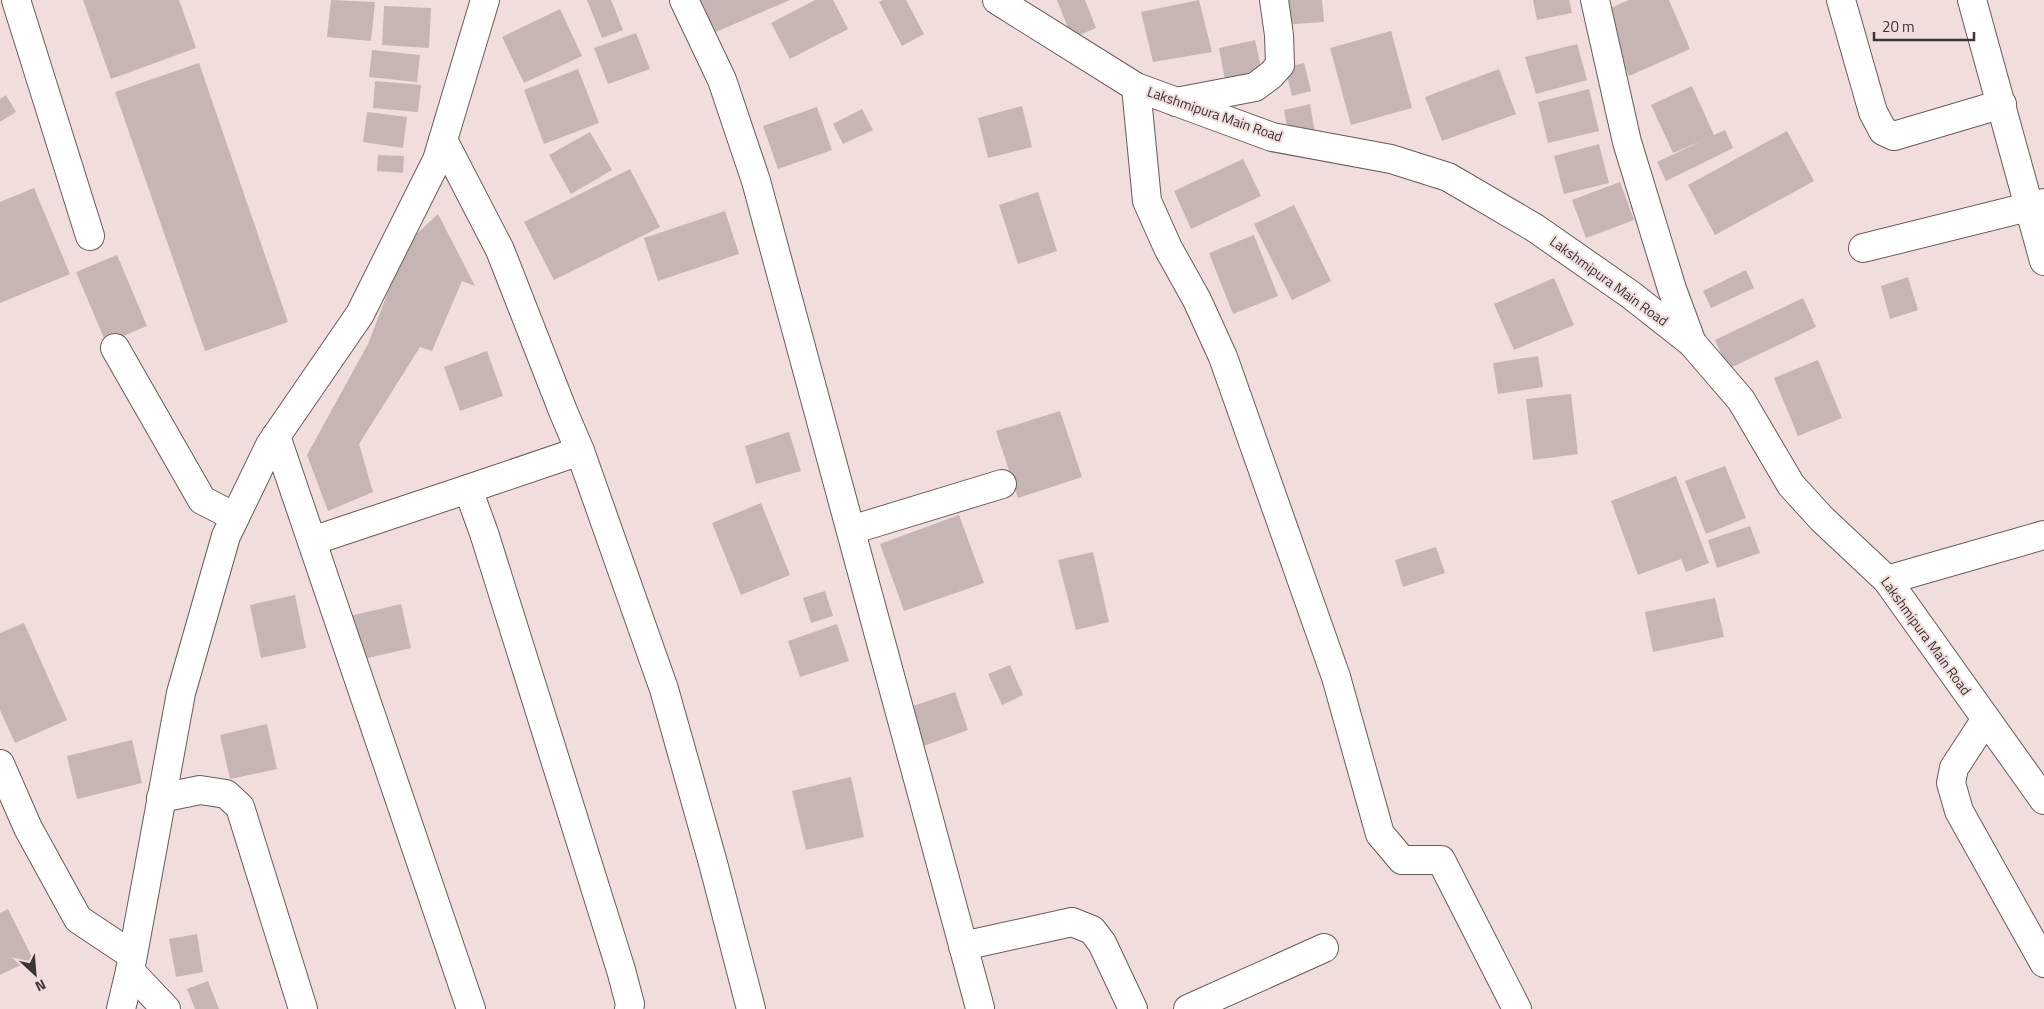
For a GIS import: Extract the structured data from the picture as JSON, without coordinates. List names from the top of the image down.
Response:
{
  "streets": {
    "street": ["Lakshmipura Main Road"]
  },
  "scale_bar": "20 m",
  "north": "bottom right"
}
